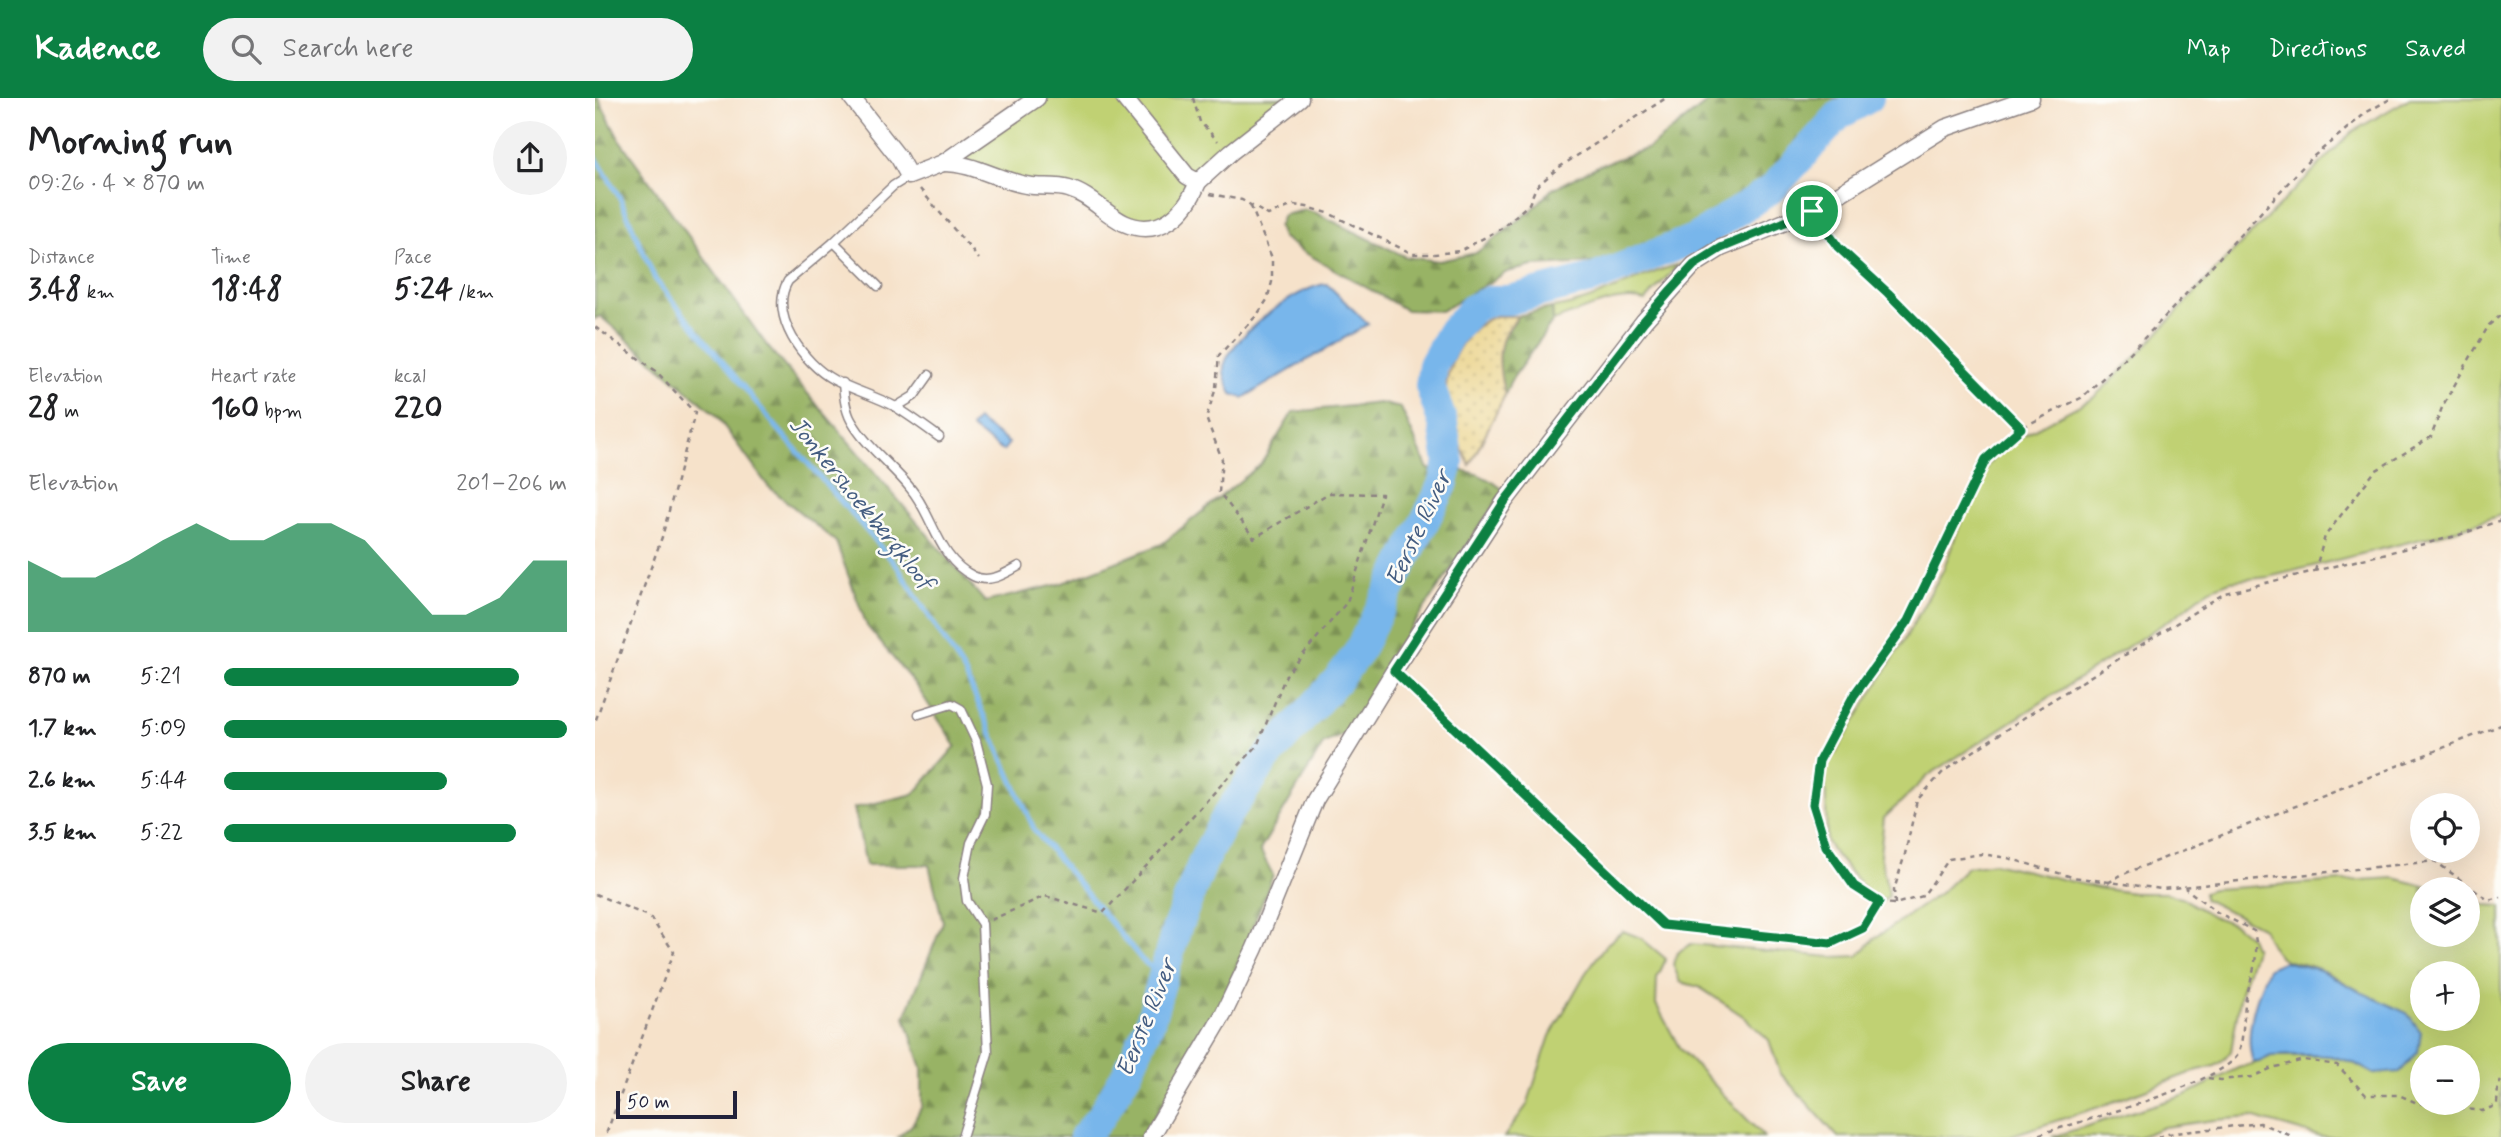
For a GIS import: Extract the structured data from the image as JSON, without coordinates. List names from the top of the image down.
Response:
{
  "water": ["Jonkershoekbergkloof", "Eerste River"],
  "scale_bar": "50 m",
  "page": {
    "header": "Kadence",
    "search": "Search here",
    "nav": ["Map", "Directions", "Saved"],
    "heading": ["Morning run", "09:26 · 4 × 870 m"],
    "stats": [
      ["Distance", "3.48 km"],
      ["Time", "18:48"],
      ["Pace", "5:24 /km"],
      ["Elevation", "28 m"],
      ["Heart rate", "160 bpm"],
      ["kcal", "220"]
    ],
    "chart": ["Elevation", "201–206 m"],
    "list": [
      {
        "name": "870 m",
        "note": "5:21"
      },
      {
        "name": "1.7 km",
        "note": "5:09"
      },
      {
        "name": "2.6 km",
        "note": "5:44"
      },
      {
        "name": "3.5 km",
        "note": "5:22"
      }
    ],
    "map_buttons": ["+", "−"],
    "buttons": ["Save", "Share"],
    "scale": "50 m"
  }
}
